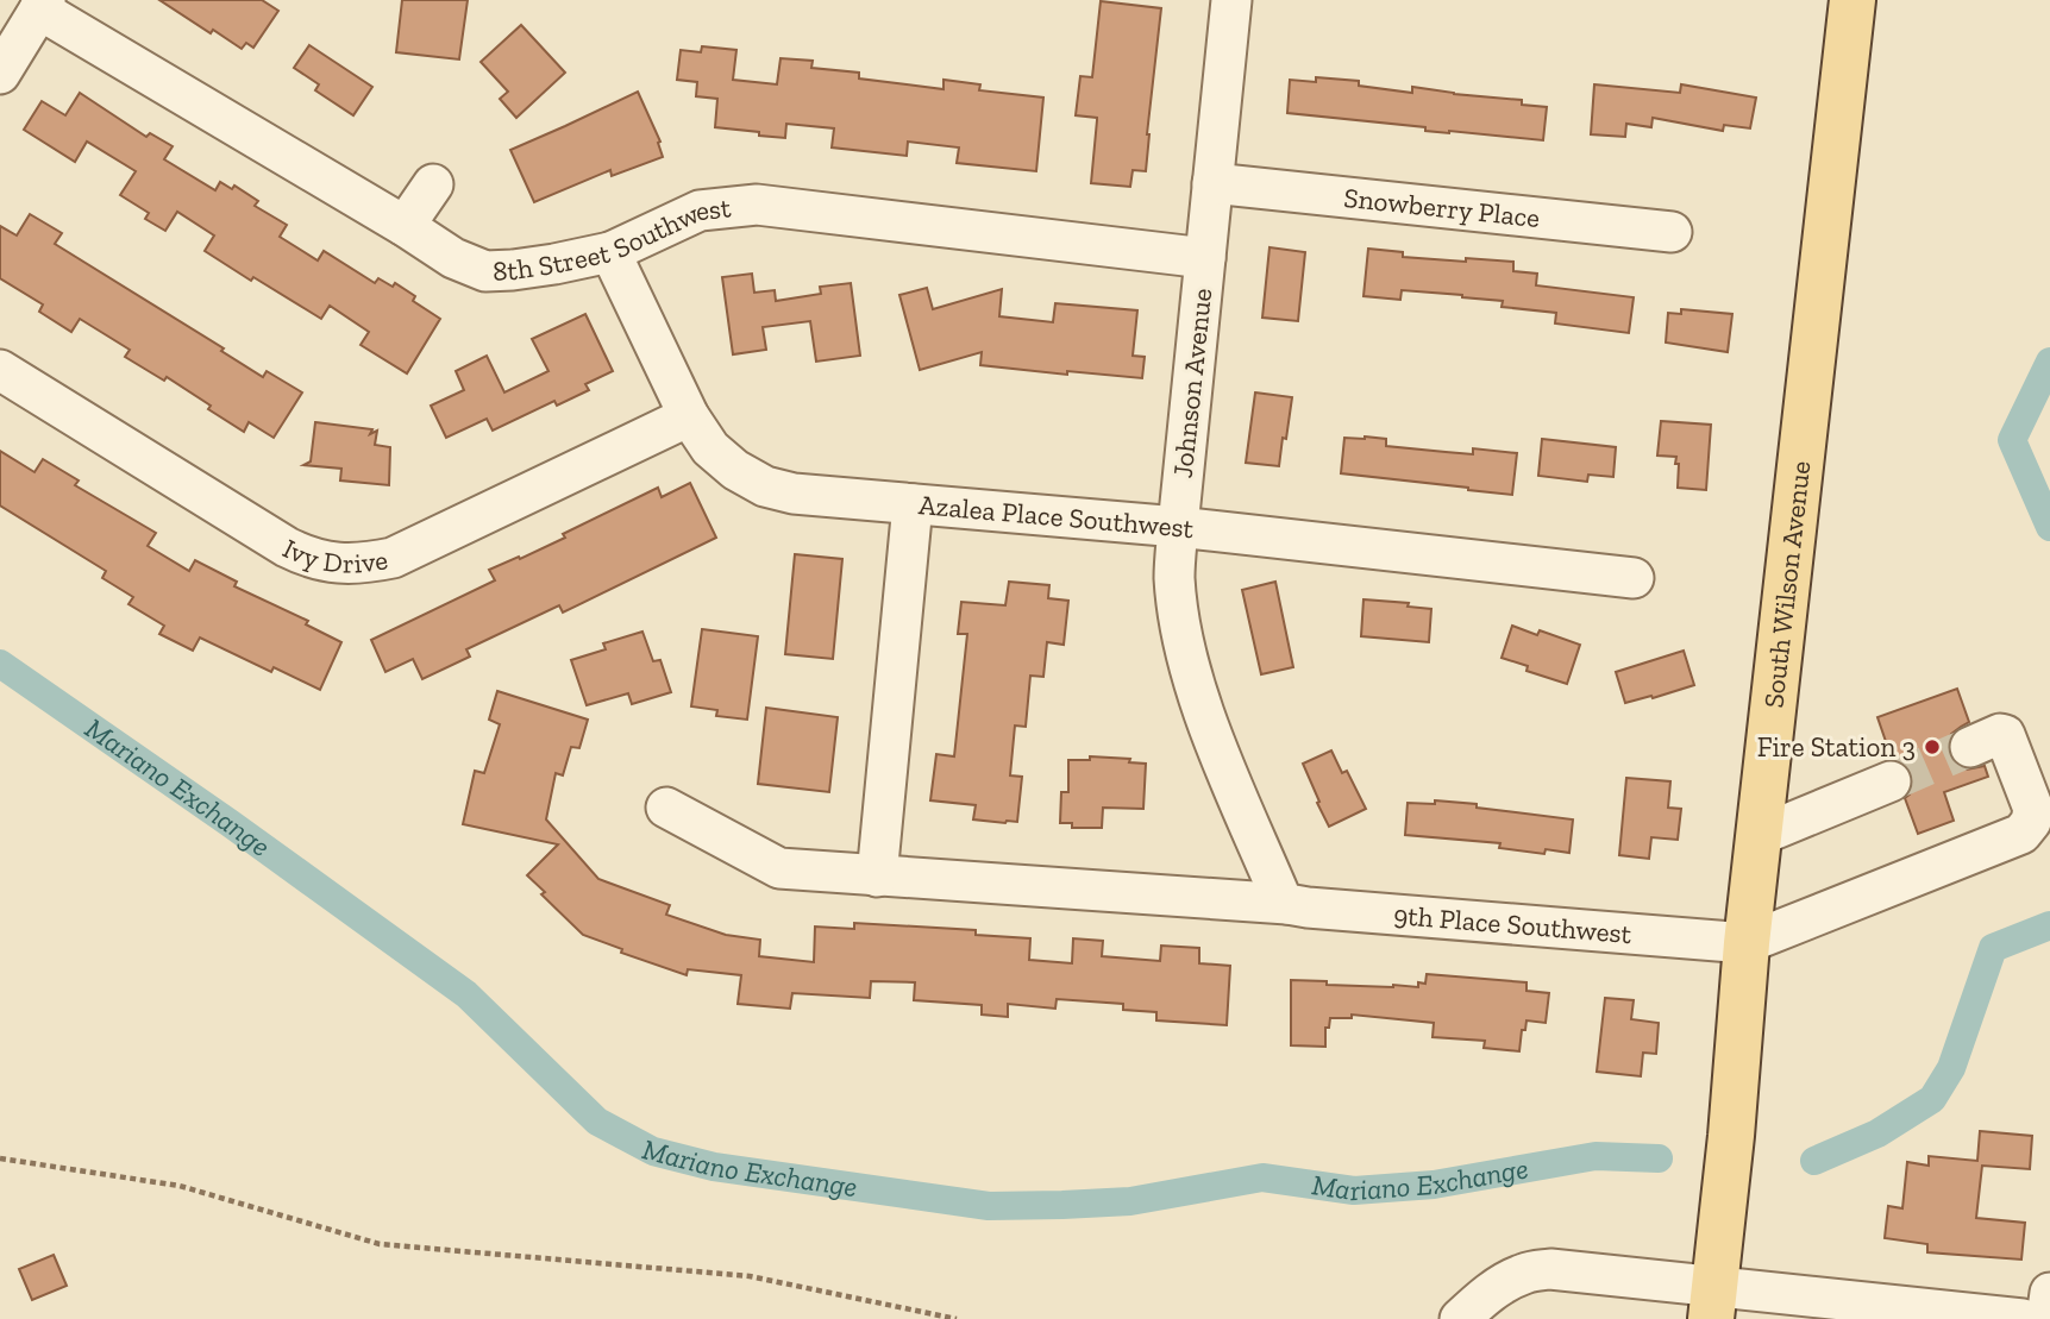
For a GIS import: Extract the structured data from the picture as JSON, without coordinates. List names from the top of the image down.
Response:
{
  "streets": {
    "main road": ["South Wilson Avenue"],
    "street": [
      "Snowberry Place",
      "8th Street Southwest",
      "Johnson Avenue",
      "Azalea Place Southwest",
      "Ivy Drive",
      "9th Place Southwest"
    ]
  },
  "crossings": [
    ["Snowberry Place", "Johnson Avenue"],
    ["8th Street Southwest", "Johnson Avenue"],
    ["8th Street Southwest", "Azalea Place Southwest"],
    ["Johnson Avenue", "Azalea Place Southwest"],
    ["Johnson Avenue", "9th Place Southwest"],
    ["Azalea Place Southwest", "Ivy Drive"],
    ["South Wilson Avenue", "9th Place Southwest"]
  ],
  "water": ["Mariano Exchange"],
  "places": ["Fire Station 3"]
}
